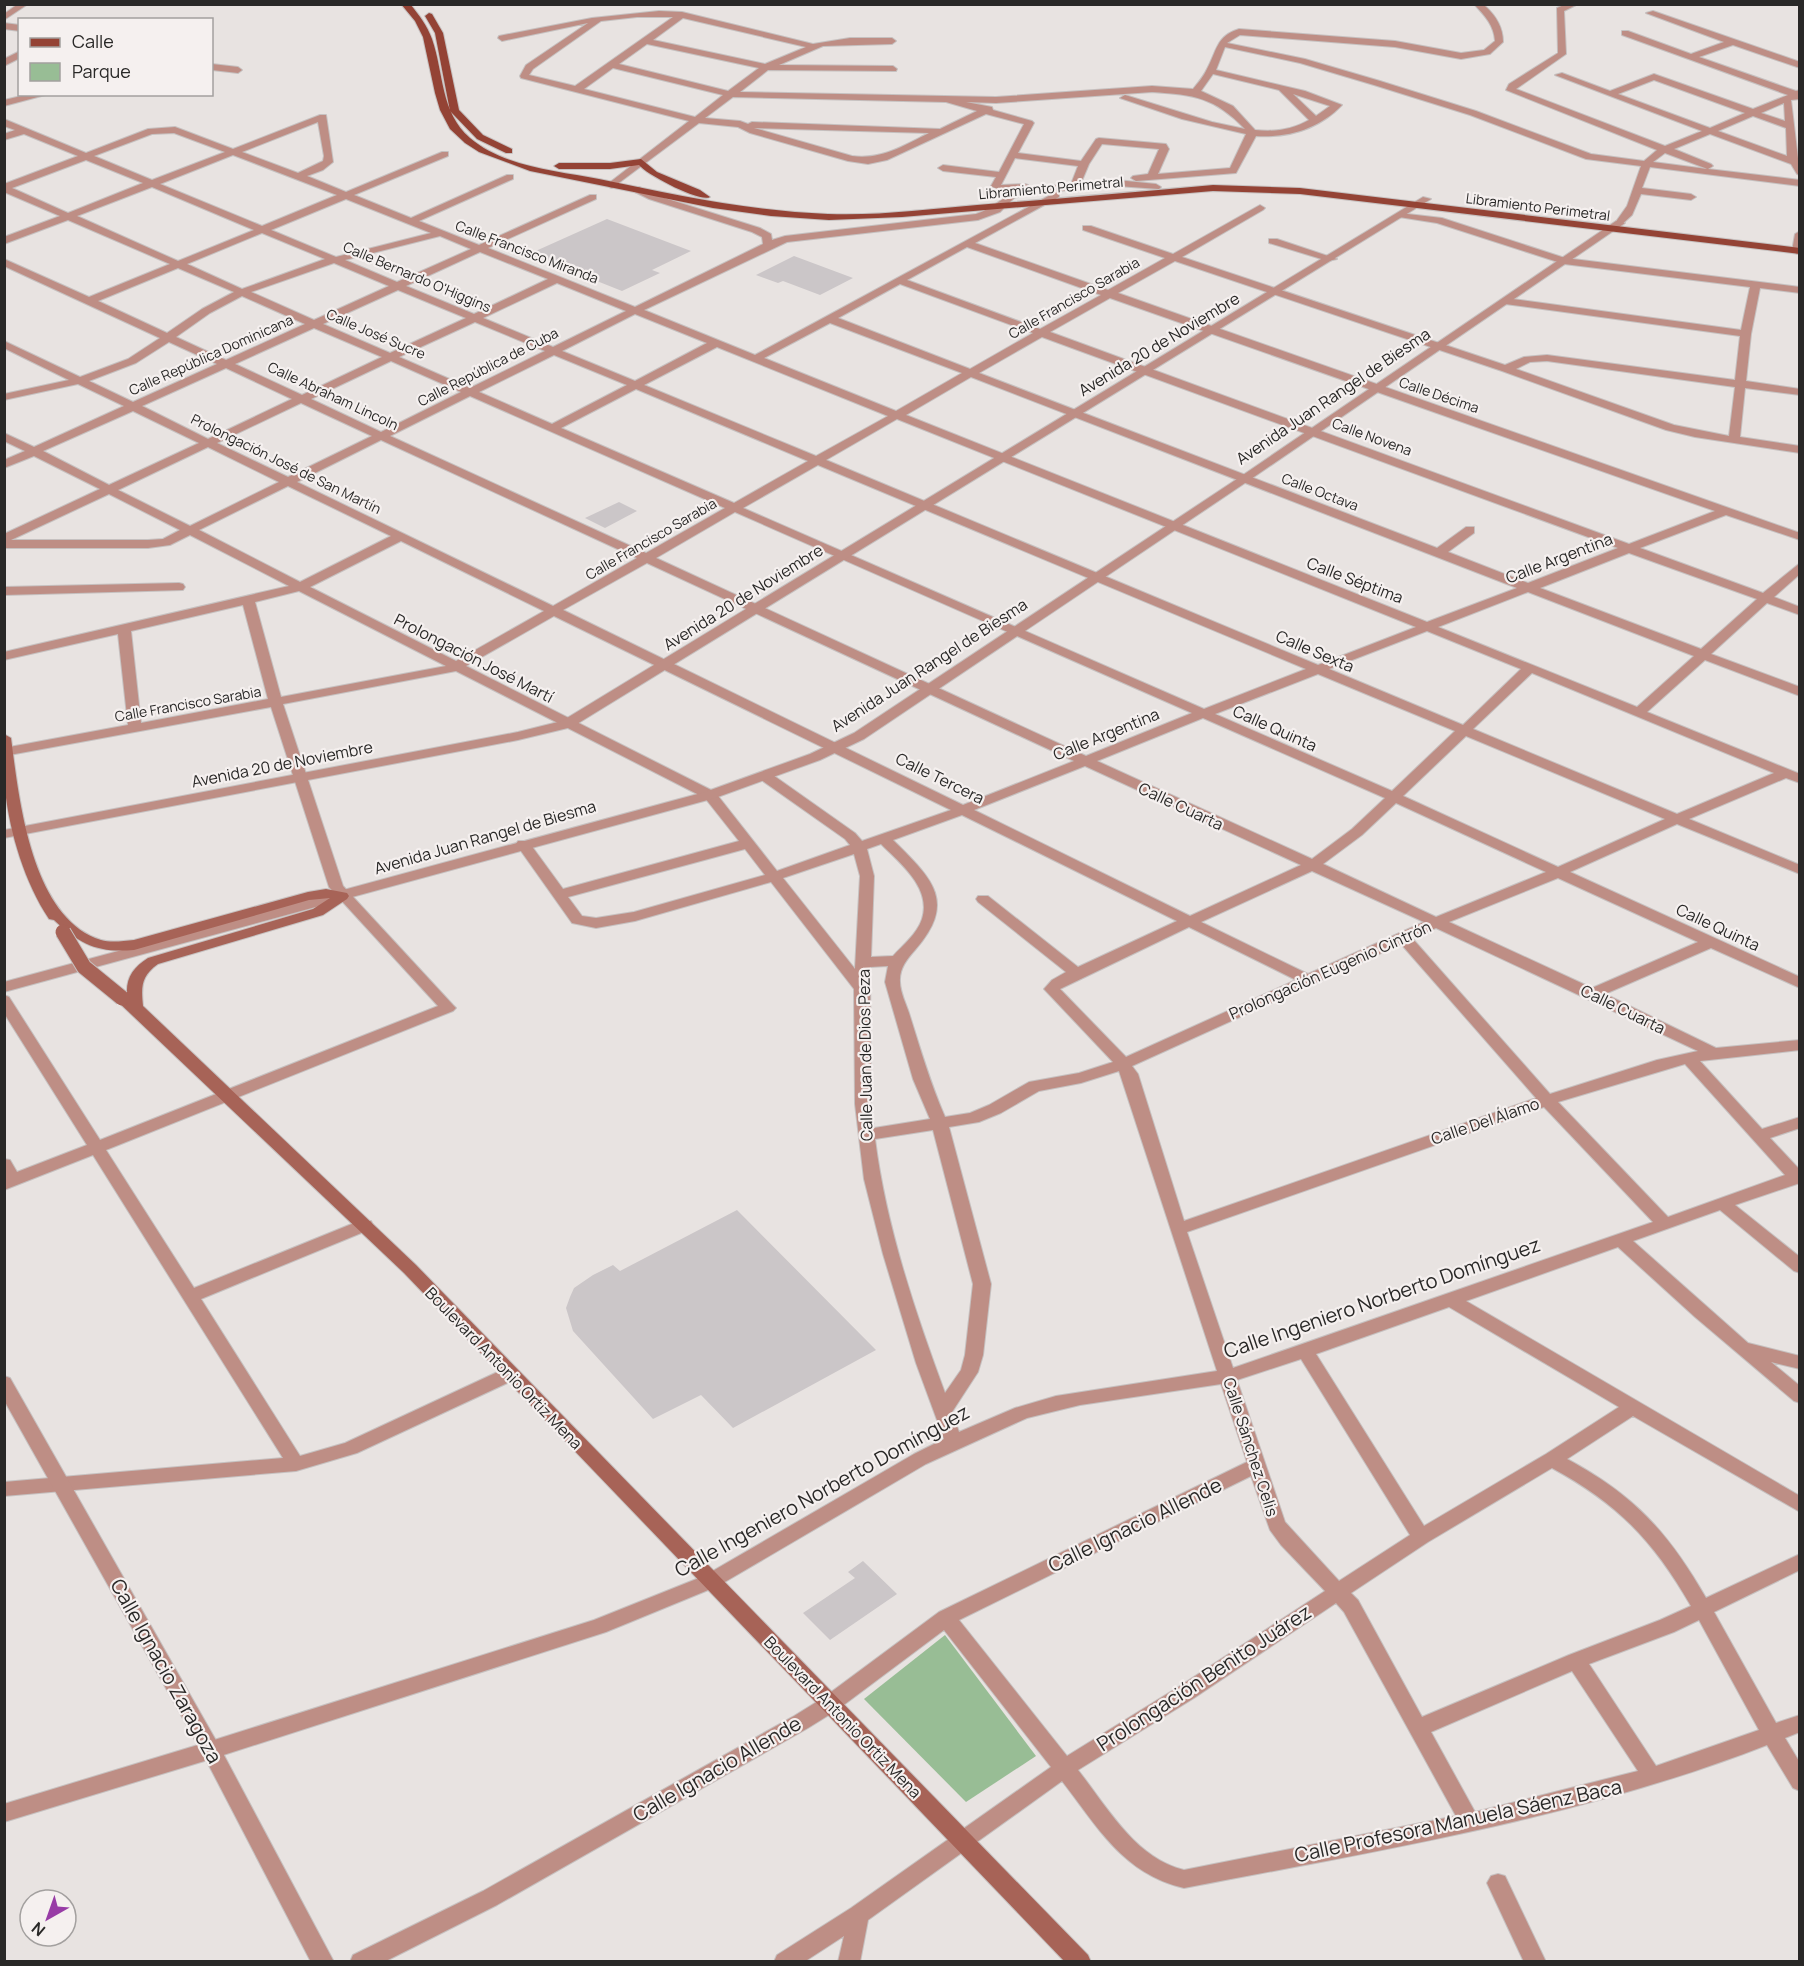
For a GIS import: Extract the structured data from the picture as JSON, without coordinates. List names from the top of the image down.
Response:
{
  "streets": {
    "main road": ["Libramiento Perimetral", "Boulevard Antonio Ortiz Mena"],
    "street": [
      "Calle Francisco Miranda",
      "Calle Bernardo O'Higgins",
      "Calle Francisco Sarabia",
      "Calle José Sucre",
      "Avenida 20 de Noviembre",
      "Calle República Dominicana",
      "Calle República de Cuba",
      "Calle Décima",
      "Calle Abraham Lincoln",
      "Avenida Juan Rangel de Biesma",
      "Calle Novena",
      "Prolongación José de San Martín",
      "Calle Octava",
      "Calle Argentina",
      "Calle Séptima",
      "Calle Sexta",
      "Prolongación José Martí",
      "Calle Quinta",
      "Calle Tercera",
      "Calle Cuarta",
      "Prolongación Eugenio Cintrón",
      "Calle Juan de Dios Peza",
      "Calle Del Álamo",
      "Calle Ingeniero Norberto Domínguez",
      "Calle Sánchez Celis",
      "Calle Ignacio Allende",
      "Calle Ignacio Zaragoza",
      "Prolongación Benito Juárez",
      "Calle Profesora Manuela Sáenz Baca"
    ]
  },
  "crossings": [
    ["Libramiento Perimetral", "Avenida 20 de Noviembre"],
    ["Libramiento Perimetral", "Calle República de Cuba"],
    ["Libramiento Perimetral", "Avenida Juan Rangel de Biesma"],
    ["Calle Francisco Miranda", "Calle Bernardo O'Higgins"],
    ["Calle Francisco Miranda", "Calle Francisco Sarabia"],
    ["Calle Francisco Miranda", "Calle José Sucre"],
    ["Calle Francisco Miranda", "Calle República Dominicana"],
    ["Calle Francisco Miranda", "Calle República de Cuba"],
    ["Calle Francisco Miranda", "Calle Séptima"],
    ["Calle Bernardo O'Higgins", "Calle Francisco Sarabia"],
    ["Calle Bernardo O'Higgins", "Calle República Dominicana"],
    ["Calle Bernardo O'Higgins", "Calle República de Cuba"],
    ["Calle Bernardo O'Higgins", "Calle Sexta"],
    ["Calle Francisco Sarabia", "Calle José Sucre"],
    ["Calle Francisco Sarabia", "Calle Décima"],
    ["Calle Francisco Sarabia", "Calle Abraham Lincoln"],
    ["Calle Francisco Sarabia", "Calle Novena"],
    ["Calle Francisco Sarabia", "Prolongación José de San Martín"],
    ["Calle Francisco Sarabia", "Calle Octava"],
    ["Calle Francisco Sarabia", "Calle Séptima"],
    ["Calle Francisco Sarabia", "Calle Sexta"],
    ["Calle Francisco Sarabia", "Prolongación José Martí"],
    ["Calle Francisco Sarabia", "Calle Quinta"],
    ["Calle Francisco Sarabia", "Calle Tercera"],
    ["Calle Francisco Sarabia", "Calle Cuarta"],
    ["Calle Francisco Sarabia", "Boulevard Antonio Ortiz Mena"],
    ["Calle José Sucre", "Calle República Dominicana"],
    ["Calle José Sucre", "Calle República de Cuba"],
    ["Calle José Sucre", "Calle Quinta"],
    ["Avenida 20 de Noviembre", "Calle Décima"],
    ["Avenida 20 de Noviembre", "Calle Novena"],
    ["Avenida 20 de Noviembre", "Calle Octava"],
    ["Avenida 20 de Noviembre", "Calle Séptima"],
    ["Avenida 20 de Noviembre", "Calle Sexta"],
    ["Avenida 20 de Noviembre", "Prolongación José Martí"],
    ["Avenida 20 de Noviembre", "Calle Quinta"],
    ["Avenida 20 de Noviembre", "Calle Tercera"],
    ["Avenida 20 de Noviembre", "Calle Cuarta"],
    ["Avenida 20 de Noviembre", "Boulevard Antonio Ortiz Mena"],
    ["Calle República Dominicana", "Calle Abraham Lincoln"],
    ["Calle República Dominicana", "Prolongación José de San Martín"],
    ["Calle República Dominicana", "Prolongación José Martí"],
    ["Calle República de Cuba", "Calle Abraham Lincoln"],
    ["Calle República de Cuba", "Prolongación José de San Martín"],
    ["Calle República de Cuba", "Prolongación José Martí"],
    ["Calle Décima", "Avenida Juan Rangel de Biesma"],
    ["Calle Décima", "Calle Argentina"],
    ["Calle Abraham Lincoln", "Calle Cuarta"],
    ["Avenida Juan Rangel de Biesma", "Calle Novena"],
    ["Avenida Juan Rangel de Biesma", "Calle Octava"],
    ["Avenida Juan Rangel de Biesma", "Calle Argentina"],
    ["Avenida Juan Rangel de Biesma", "Calle Séptima"],
    ["Avenida Juan Rangel de Biesma", "Calle Sexta"],
    ["Avenida Juan Rangel de Biesma", "Prolongación José Martí"],
    ["Avenida Juan Rangel de Biesma", "Calle Quinta"],
    ["Avenida Juan Rangel de Biesma", "Calle Tercera"],
    ["Avenida Juan Rangel de Biesma", "Calle Cuarta"],
    ["Avenida Juan Rangel de Biesma", "Calle Juan de Dios Peza"],
    ["Calle Novena", "Calle Argentina"],
    ["Prolongación José de San Martín", "Calle Tercera"],
    ["Calle Octava", "Calle Argentina"],
    ["Calle Argentina", "Calle Séptima"],
    ["Calle Argentina", "Calle Sexta"],
    ["Calle Argentina", "Prolongación José Martí"],
    ["Calle Argentina", "Calle Quinta"],
    ["Calle Argentina", "Calle Tercera"],
    ["Calle Argentina", "Calle Cuarta"],
    ["Calle Argentina", "Calle Juan de Dios Peza"],
    ["Calle Séptima", "Prolongación Eugenio Cintrón"],
    ["Calle Sexta", "Prolongación Eugenio Cintrón"],
    ["Prolongación José Martí", "Calle Juan de Dios Peza"],
    ["Calle Quinta", "Prolongación Eugenio Cintrón"],
    ["Calle Tercera", "Prolongación Eugenio Cintrón"],
    ["Calle Cuarta", "Prolongación Eugenio Cintrón"],
    ["Calle Cuarta", "Calle Del Álamo"],
    ["Prolongación Eugenio Cintrón", "Calle Juan de Dios Peza"],
    ["Prolongación Eugenio Cintrón", "Calle Sánchez Celis"],
    ["Calle Juan de Dios Peza", "Calle Ingeniero Norberto Domínguez"],
    ["Calle Del Álamo", "Calle Sánchez Celis"],
    ["Calle Ingeniero Norberto Domínguez", "Boulevard Antonio Ortiz Mena"],
    ["Calle Ingeniero Norberto Domínguez", "Calle Sánchez Celis"],
    ["Calle Ingeniero Norberto Domínguez", "Calle Ignacio Zaragoza"],
    ["Boulevard Antonio Ortiz Mena", "Calle Ignacio Allende"],
    ["Boulevard Antonio Ortiz Mena", "Prolongación Benito Juárez"],
    ["Calle Sánchez Celis", "Calle Ignacio Allende"],
    ["Calle Sánchez Celis", "Prolongación Benito Juárez"],
    ["Calle Sánchez Celis", "Calle Profesora Manuela Sáenz Baca"],
    ["Prolongación Benito Juárez", "Calle Profesora Manuela Sáenz Baca"]
  ],
  "legend": ["Calle", "Parque"],
  "north": "bottom left"
}
